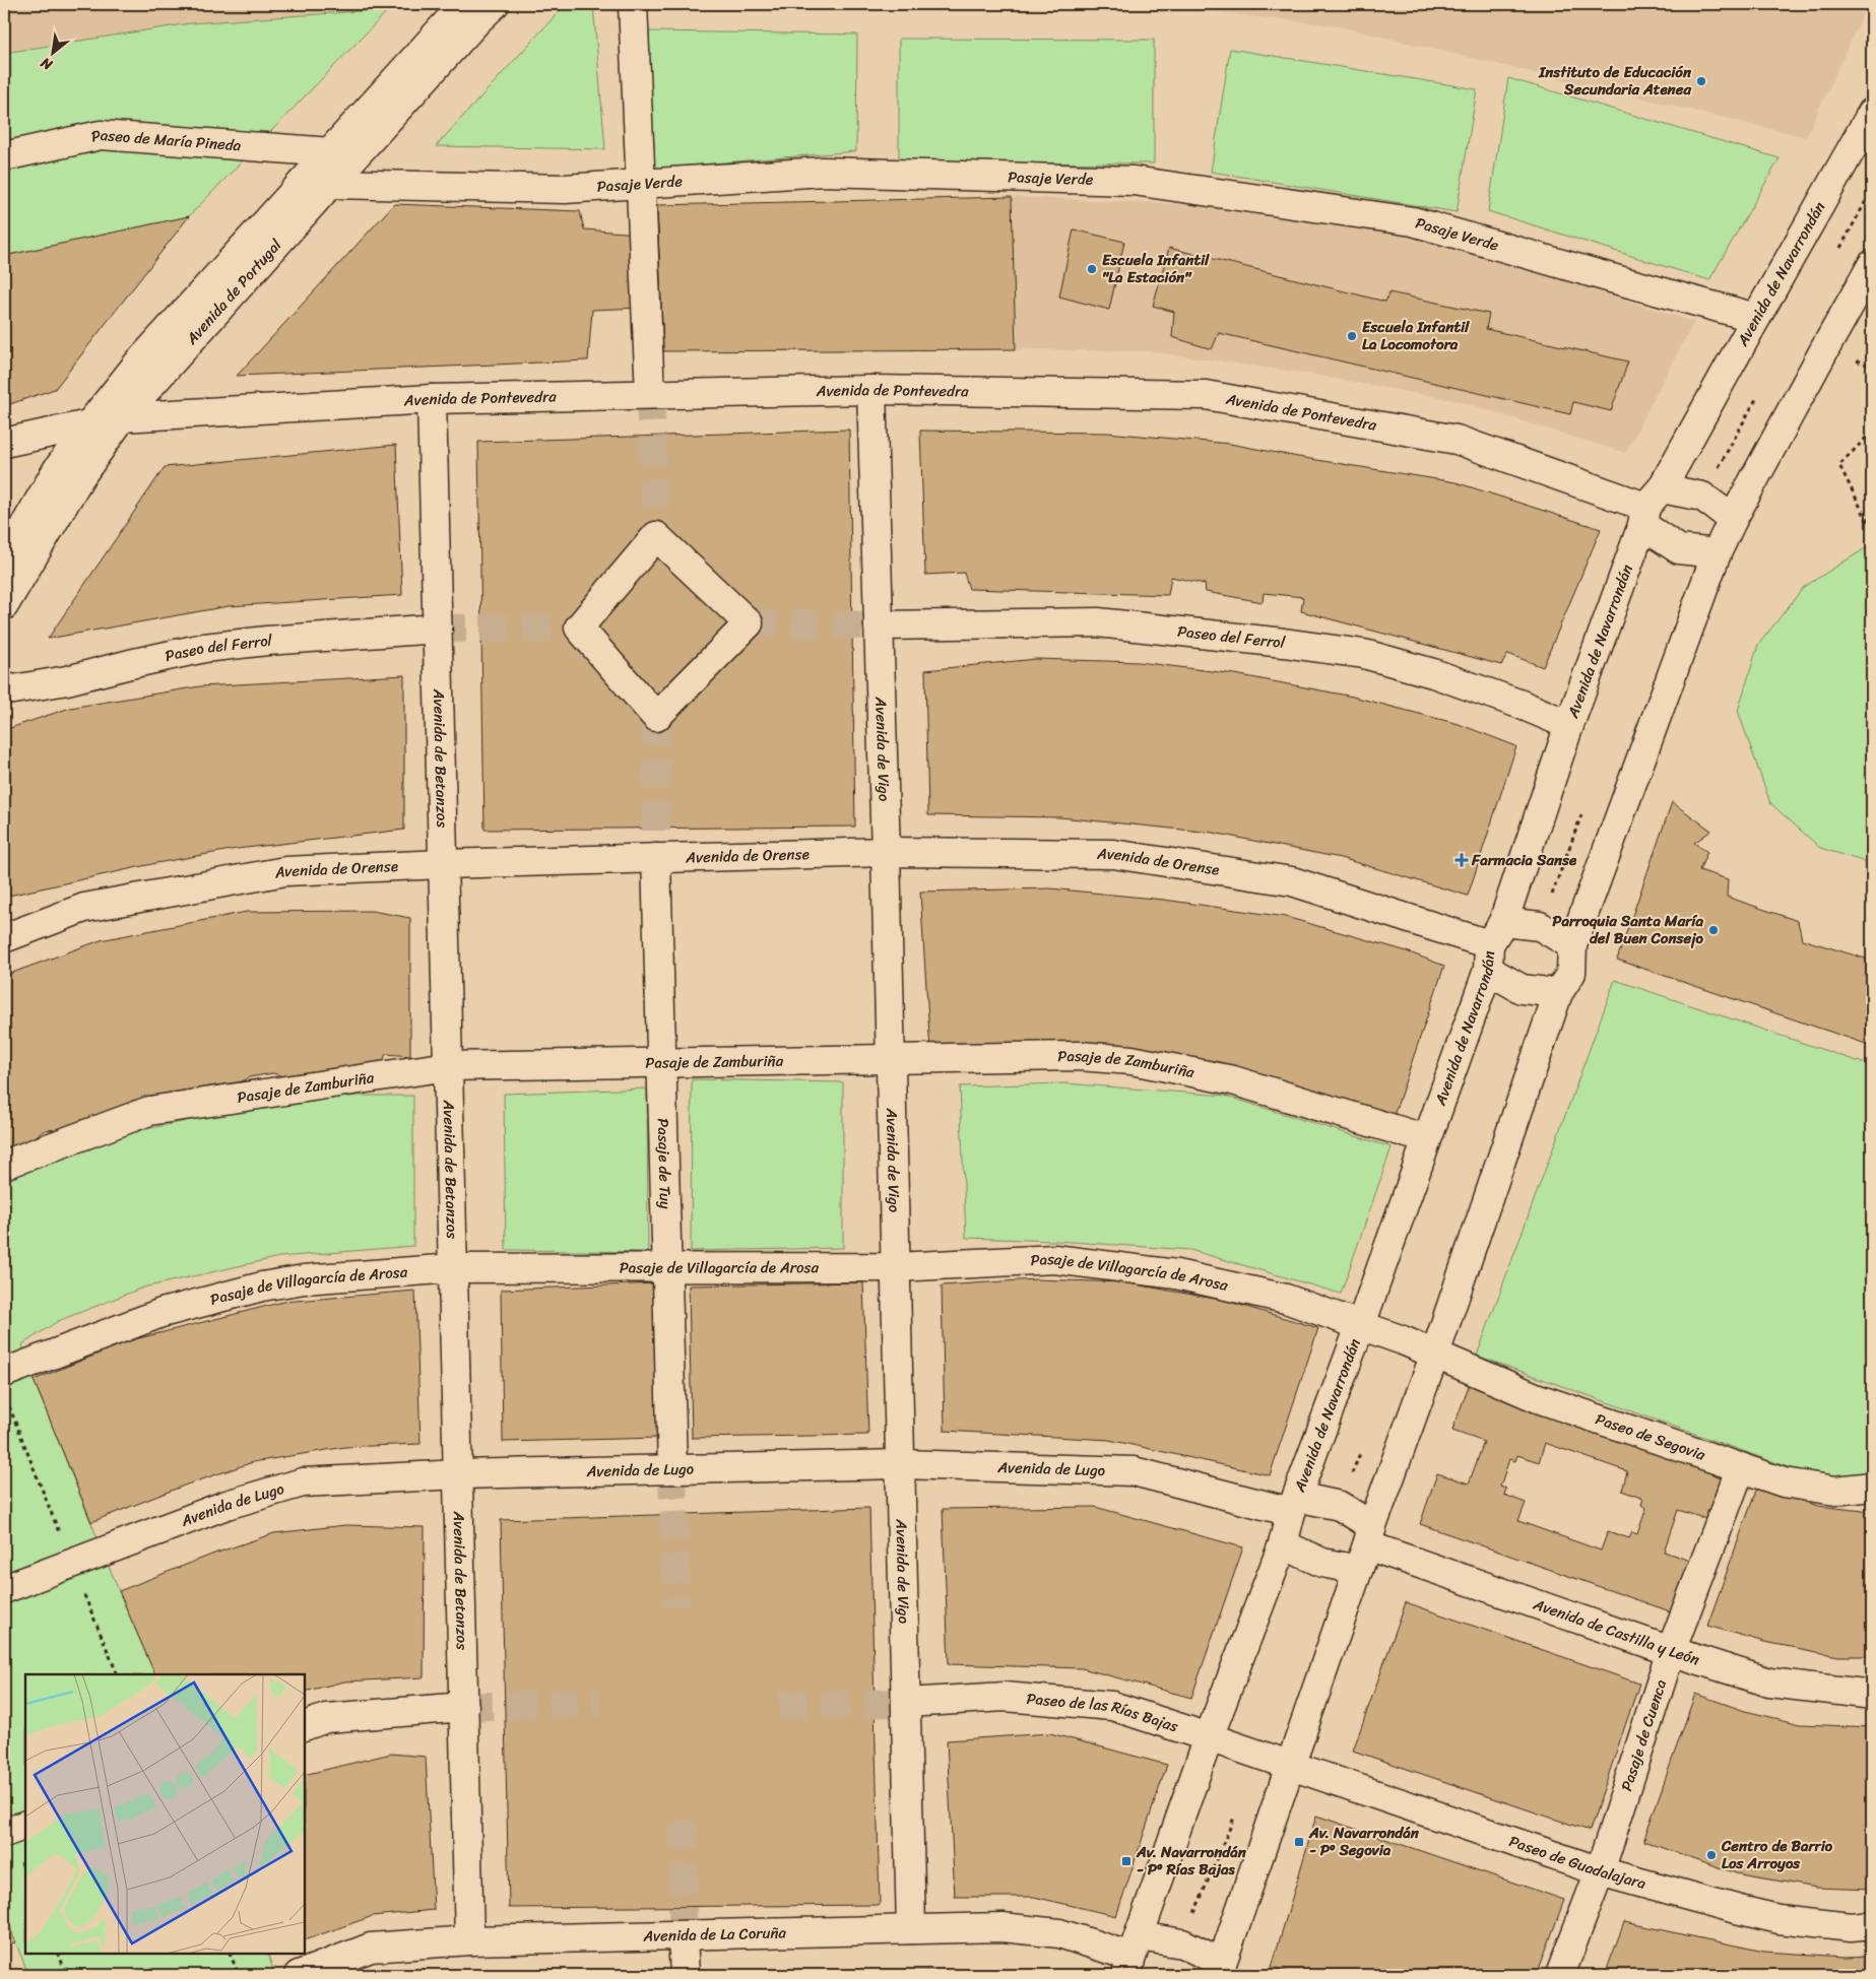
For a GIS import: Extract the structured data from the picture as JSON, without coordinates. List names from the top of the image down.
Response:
{
  "streets": {
    "street": [
      "Paseo de María Pineda",
      "Pasaje Verde",
      "Avenida de Navarrondán",
      "Avenida de Portugal",
      "Avenida de Pontevedra",
      "Paseo del Ferrol",
      "Avenida de Vigo",
      "Avenida de Betanzos",
      "Avenida de Orense",
      "Pasaje de Zamburiña",
      "Pasaje de Tuy",
      "Pasaje de Villagarcía de Arosa",
      "Paseo de Segovia",
      "Avenida de Lugo",
      "Avenida de Castilla y León",
      "Paseo de las Rías Bajas",
      "Pasaje de Cuenca",
      "Paseo de Guadalajara",
      "Avenida de La Coruña"
    ]
  },
  "crossings": [
    ["Paseo de María Pineda", "Avenida de Portugal"],
    ["Pasaje Verde", "Avenida de Navarrondán"],
    ["Pasaje Verde", "Avenida de Portugal"],
    ["Avenida de Navarrondán", "Avenida de Pontevedra"],
    ["Avenida de Navarrondán", "Paseo del Ferrol"],
    ["Avenida de Navarrondán", "Avenida de Orense"],
    ["Avenida de Navarrondán", "Pasaje de Zamburiña"],
    ["Avenida de Navarrondán", "Pasaje de Villagarcía de Arosa"],
    ["Avenida de Navarrondán", "Avenida de Lugo"],
    ["Avenida de Navarrondán", "Paseo de las Rías Bajas"],
    ["Avenida de Navarrondán", "Avenida de La Coruña"],
    ["Avenida de Portugal", "Avenida de Pontevedra"],
    ["Avenida de Pontevedra", "Avenida de Vigo"],
    ["Avenida de Pontevedra", "Avenida de Betanzos"],
    ["Paseo del Ferrol", "Avenida de Vigo"],
    ["Paseo del Ferrol", "Avenida de Betanzos"],
    ["Avenida de Vigo", "Avenida de Orense"],
    ["Avenida de Vigo", "Pasaje de Zamburiña"],
    ["Avenida de Vigo", "Pasaje de Villagarcía de Arosa"],
    ["Avenida de Vigo", "Avenida de Lugo"],
    ["Avenida de Vigo", "Paseo de las Rías Bajas"],
    ["Avenida de Vigo", "Avenida de La Coruña"],
    ["Avenida de Betanzos", "Avenida de Orense"],
    ["Avenida de Betanzos", "Pasaje de Zamburiña"],
    ["Avenida de Betanzos", "Pasaje de Villagarcía de Arosa"],
    ["Avenida de Betanzos", "Avenida de Lugo"],
    ["Avenida de Betanzos", "Avenida de La Coruña"],
    ["Avenida de Orense", "Pasaje de Tuy"],
    ["Pasaje de Zamburiña", "Pasaje de Tuy"],
    ["Pasaje de Tuy", "Pasaje de Villagarcía de Arosa"],
    ["Pasaje de Tuy", "Avenida de Lugo"],
    ["Pasaje de Villagarcía de Arosa", "Paseo de Segovia"],
    ["Paseo de Segovia", "Pasaje de Cuenca"],
    ["Avenida de Lugo", "Avenida de Castilla y León"],
    ["Avenida de Castilla y León", "Pasaje de Cuenca"],
    ["Paseo de las Rías Bajas", "Paseo de Guadalajara"],
    ["Pasaje de Cuenca", "Paseo de Guadalajara"]
  ],
  "places": {
    "other": [
      "Instituto de Educación Secundaria Atenea",
      "Escuela Infantil \"La Estación\"",
      "Escuela Infantil La Locomotora",
      "Parroquia Santa María del Buen Consejo",
      "Centro de Barrio Los Arroyos"
    ],
    "health": ["Farmacia Sanse"],
    "transit": ["Av. Navarrondán - Pº Segovia", "Av. Navarrondán - Pº Rías Bajas"]
  },
  "north": "bottom left"
}
